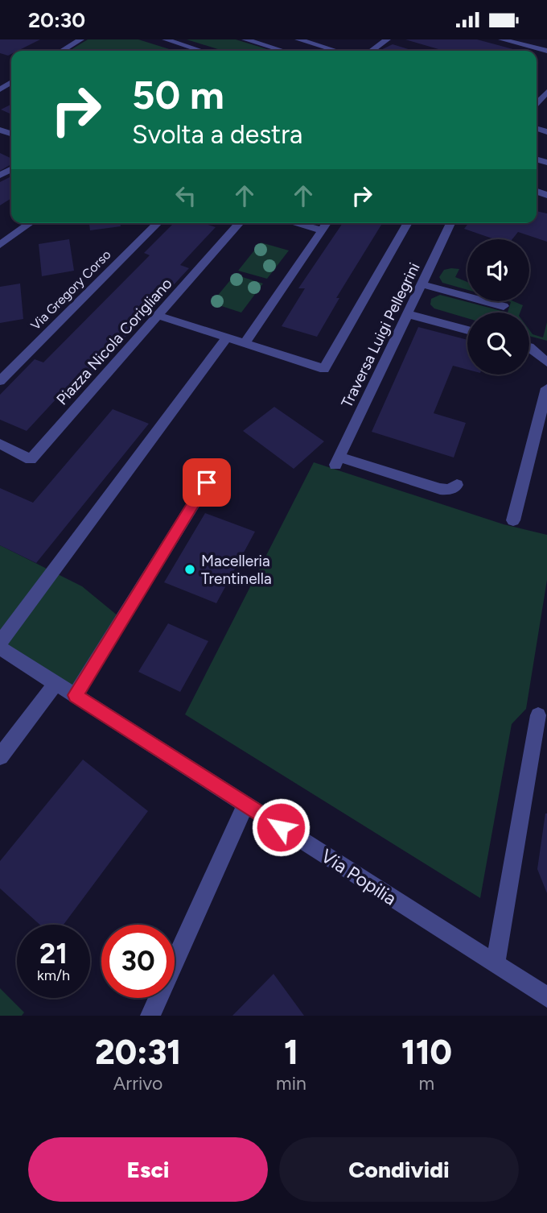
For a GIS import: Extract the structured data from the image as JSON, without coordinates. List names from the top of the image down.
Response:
{
  "streets": {
    "street": [
      "Via Gregory Corso",
      "Traversa Luigi Pellegrini",
      "Piazza Nicola Corigliano",
      "Via Popilia"
    ]
  },
  "places": ["Macelleria Trentinella"],
  "page": {
    "status": "20:30",
    "turn": ["50 m", "Svolta a destra"],
    "speed": "21 km/h",
    "limit": "30",
    "eta": [
      "20:31",
      "Arrivo",
      "1",
      "min",
      "110",
      "m"
    ],
    "buttons": ["Esci", "Condividi"]
  }
}
